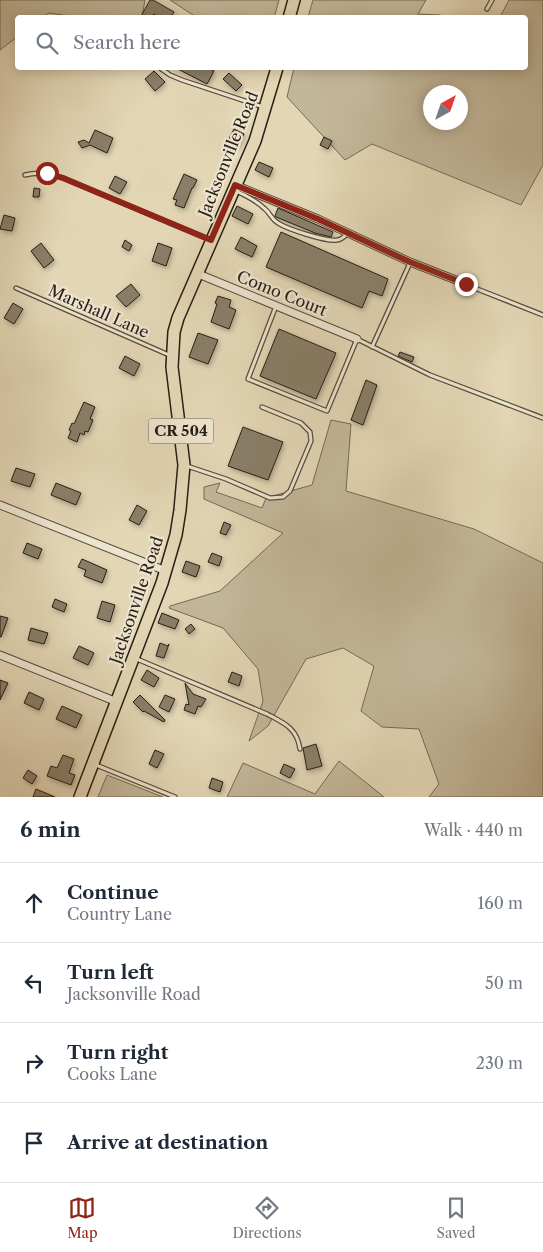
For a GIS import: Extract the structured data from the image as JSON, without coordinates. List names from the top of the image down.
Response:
{
  "streets": {
    "main road": ["Jacksonville Road", "CR 504"],
    "street": ["Como Court"],
    "lane": ["Marshall Lane"]
  },
  "crossings": [
    ["Jacksonville Road", "Como Court"],
    ["Jacksonville Road", "Marshall Lane"]
  ],
  "north": "top right",
  "page": {
    "search": "Search here",
    "heading": ["6 min", "Walk · 440 m"],
    "list": [
      ["Continue", "Country Lane", "160 m"],
      ["Turn left", "Jacksonville Road", "50 m"],
      ["Turn right", "Cooks Lane", "230 m"],
      "Arrive at destination"
    ],
    "nav": ["Map", "Directions", "Saved"]
  }
}
